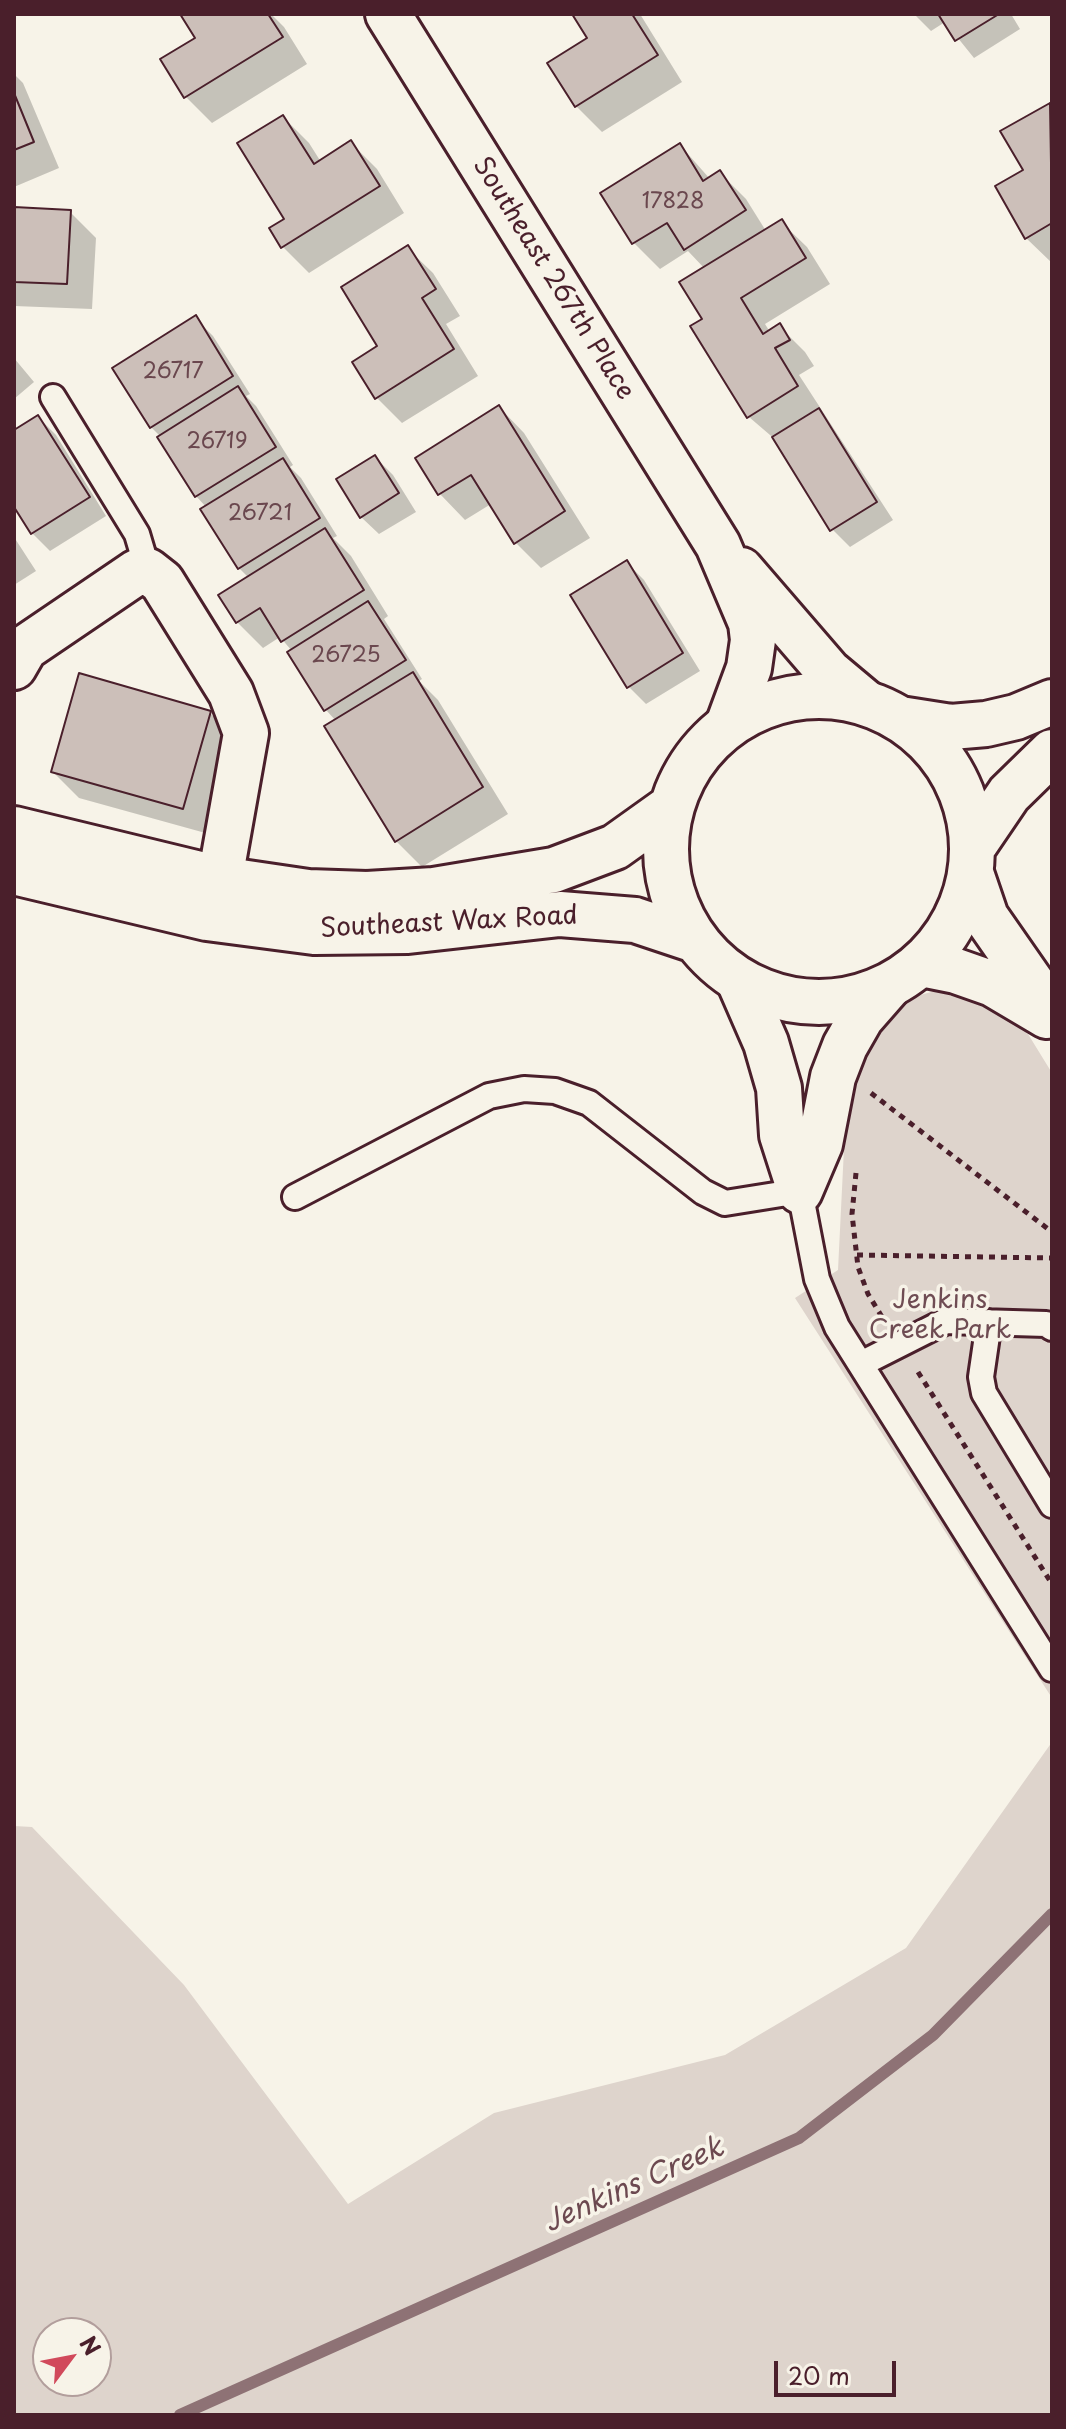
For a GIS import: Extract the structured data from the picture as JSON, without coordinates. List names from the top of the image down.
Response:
{
  "streets": {
    "street": ["Southeast 267th Place", "Southeast Wax Road"]
  },
  "water": ["Jenkins Creek"],
  "parks": ["Jenkins Creek Park"],
  "house_numbers": [
    "17828",
    "26717",
    "26719",
    "26721",
    "26725"
  ],
  "scale_bar": "20 m",
  "north": "top right"
}
